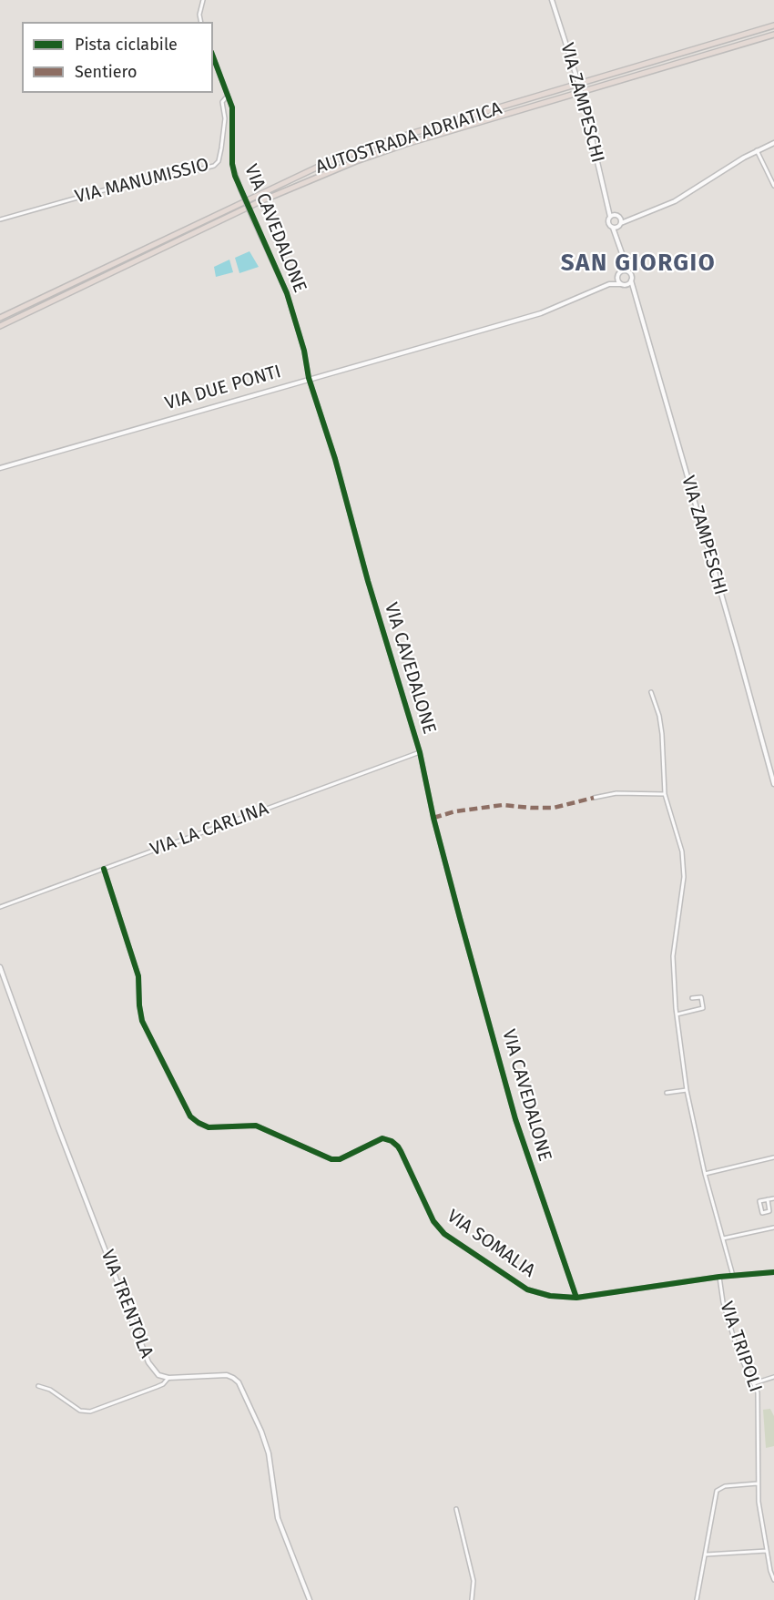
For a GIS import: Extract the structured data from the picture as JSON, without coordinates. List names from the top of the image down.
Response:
{
  "streets": {
    "highway": ["AUTOSTRADA ADRIATICA"],
    "street": [
      "VIA ZAMPESCHI",
      "VIA MANUMISSIO",
      "VIA CAVEDALONE",
      "VIA DUE PONTI",
      "VIA LA CARLINA",
      "VIA SOMALIA",
      "VIA TRENTOLA",
      "VIA TRIPOLI"
    ]
  },
  "crossings": [
    ["VIA ZAMPESCHI", "VIA DUE PONTI"],
    ["VIA MANUMISSIO", "VIA CAVEDALONE"],
    ["VIA CAVEDALONE", "VIA DUE PONTI"],
    ["VIA CAVEDALONE", "VIA LA CARLINA"],
    ["VIA CAVEDALONE", "VIA SOMALIA"],
    ["VIA LA CARLINA", "VIA SOMALIA"],
    ["VIA SOMALIA", "VIA TRIPOLI"]
  ],
  "districts": ["SAN GIORGIO"],
  "legend": ["Pista ciclabile", "Sentiero"]
}
